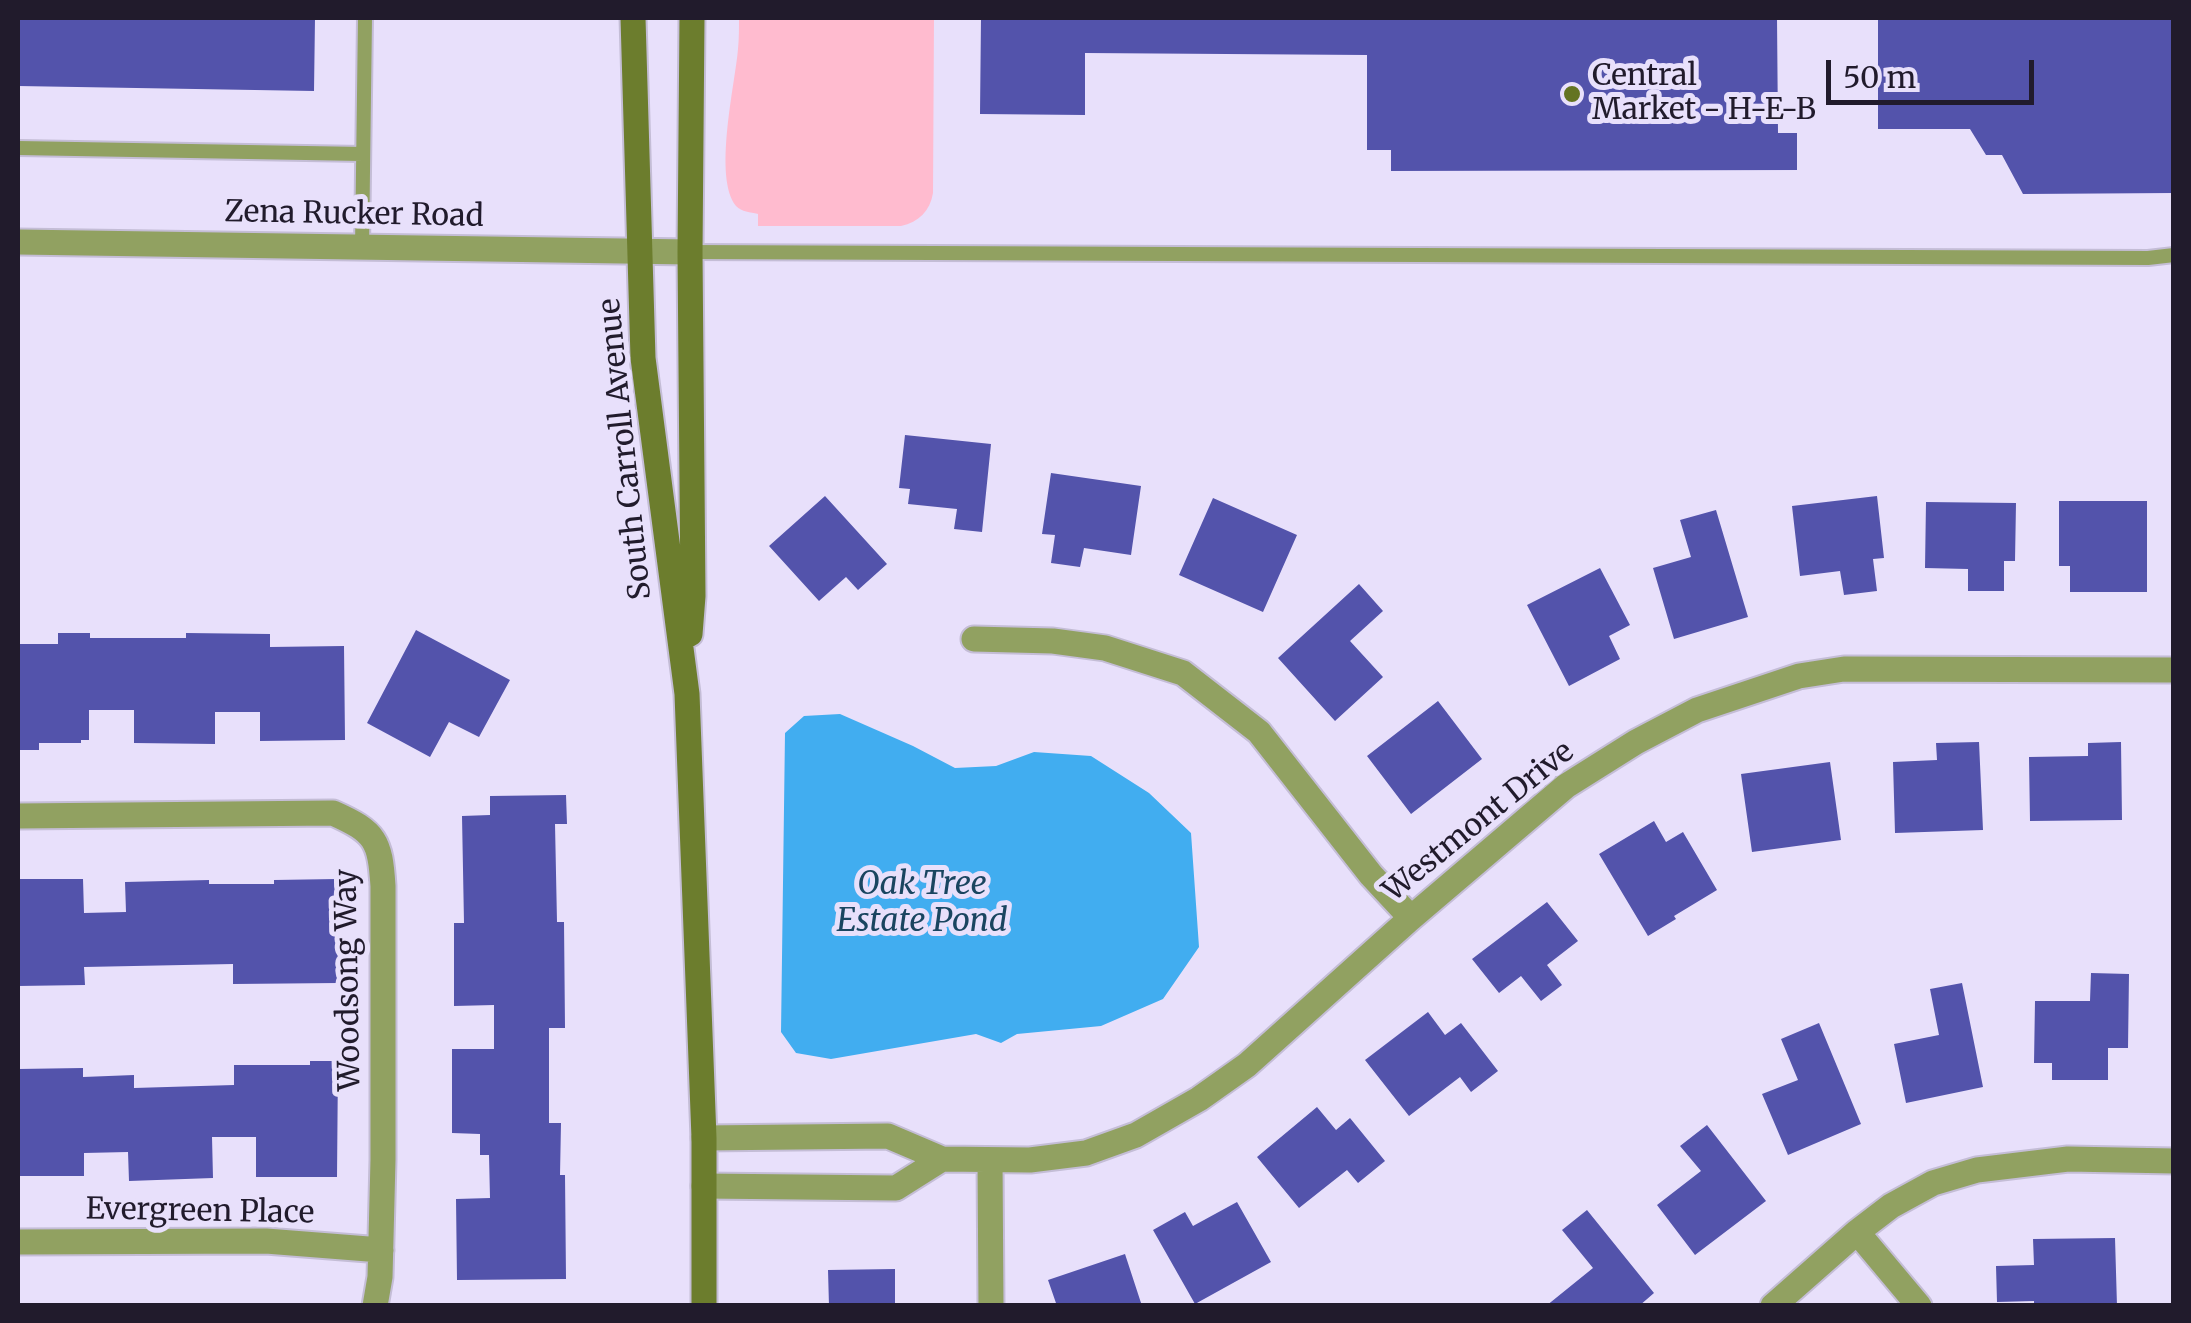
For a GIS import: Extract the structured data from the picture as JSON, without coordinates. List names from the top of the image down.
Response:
{
  "streets": {
    "main road": ["South Carroll Avenue"],
    "street": [
      "Zena Rucker Road",
      "Westmont Drive",
      "Woodsong Way",
      "Evergreen Place"
    ]
  },
  "crossings": [
    ["Zena Rucker Road", "South Carroll Avenue"],
    ["South Carroll Avenue", "Westmont Drive"],
    ["Woodsong Way", "Evergreen Place"]
  ],
  "water": ["Oak Tree Estate Pond"],
  "places": ["Central Market - H-E-B"],
  "scale_bar": "50 m"
}
